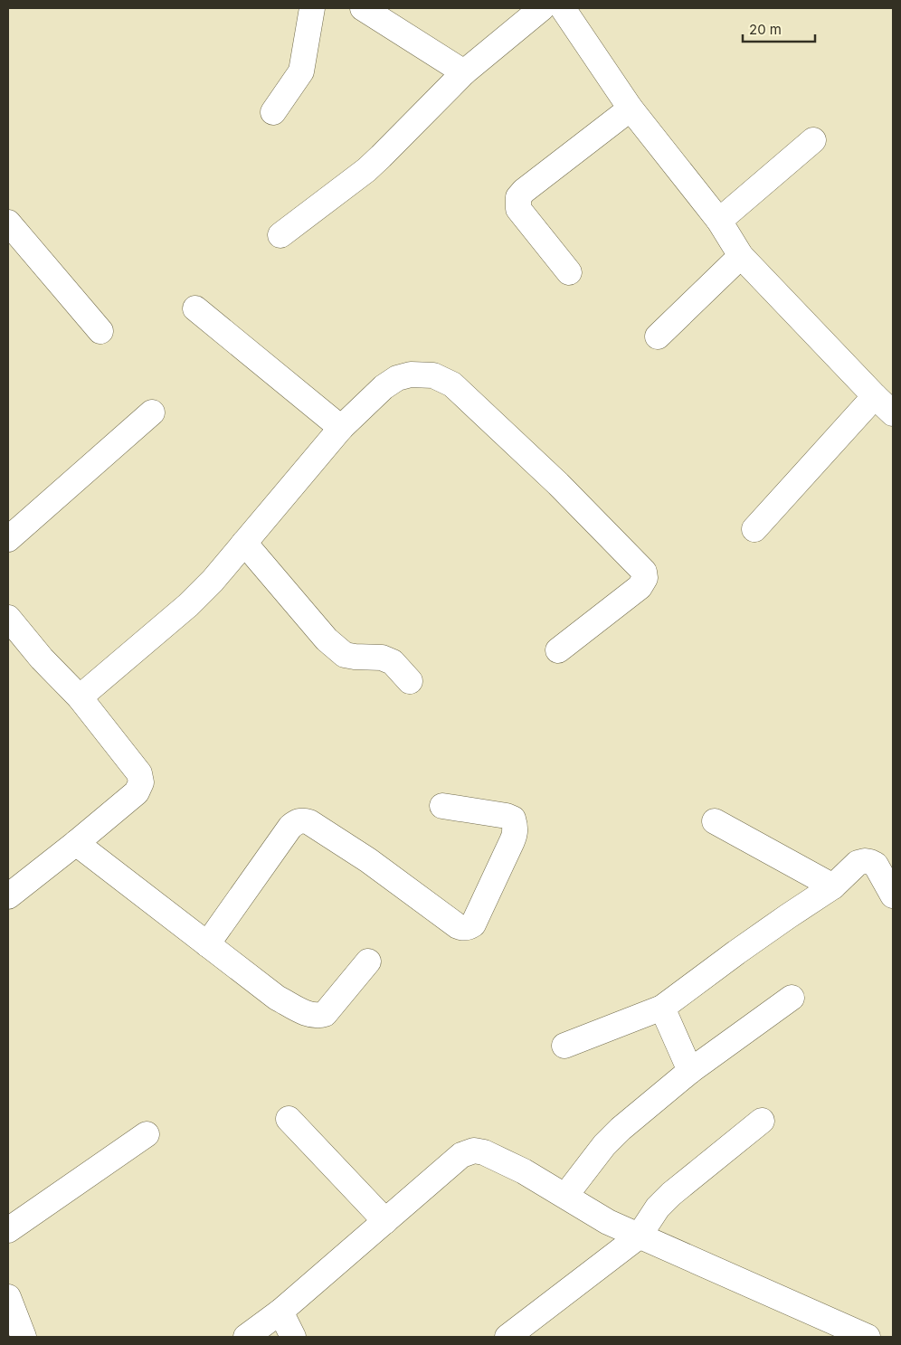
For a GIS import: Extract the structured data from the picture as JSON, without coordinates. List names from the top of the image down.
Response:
{
  "scale_bar": "20 m"
}
